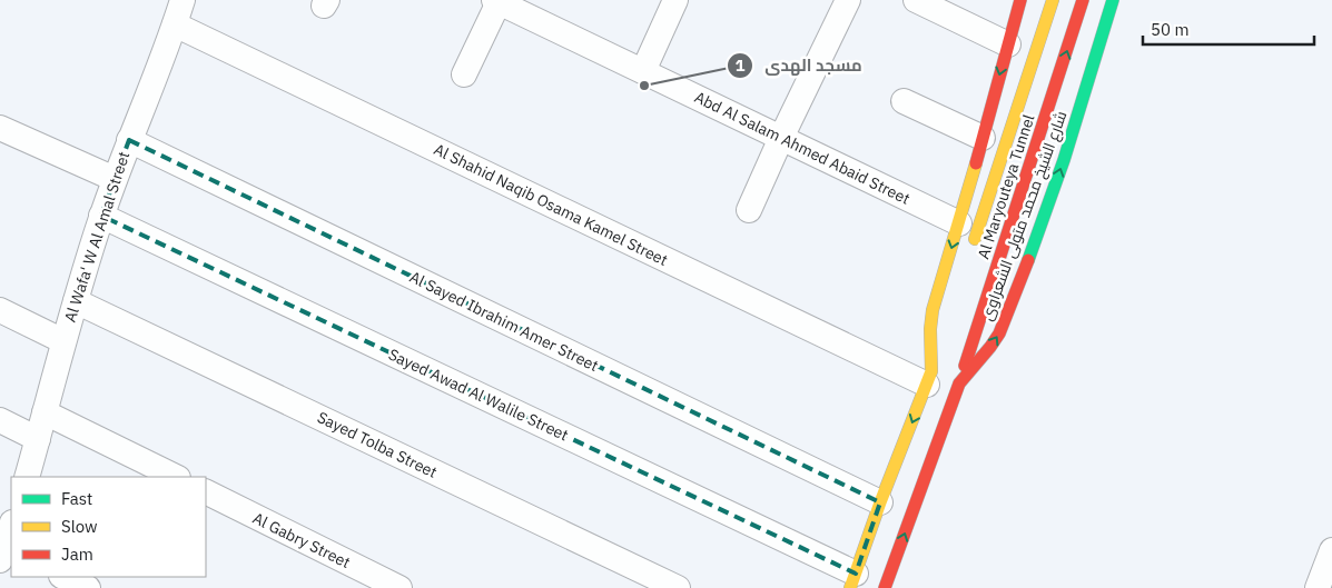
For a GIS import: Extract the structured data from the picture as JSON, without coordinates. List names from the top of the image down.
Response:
{
  "streets": {
    "main road": ["Al Maryouteya Tunnel", "شارع الشيخ محمد متولى الشعراوى"],
    "street": [
      "Abd Al Salam Ahmed Abaid Street",
      "Al Shahid Naqib Osama Kamel Street",
      "Al Wafa' W Al Amal Street",
      "Al Sayed Ibrahim Amer Street",
      "Sayed Awad Al Walile Street",
      "Sayed Tolba Street",
      "Al Gabry Street"
    ]
  },
  "crossings": [
    ["Al Maryouteya Tunnel", "شارع الشيخ محمد متولى الشعراوى"],
    ["Al Shahid Naqib Osama Kamel Street", "Al Wafa' W Al Amal Street"],
    ["Al Wafa' W Al Amal Street", "Al Sayed Ibrahim Amer Street"],
    ["Al Wafa' W Al Amal Street", "Sayed Awad Al Walile Street"],
    ["Al Wafa' W Al Amal Street", "Sayed Tolba Street"]
  ],
  "places": ["مسجد الهدى"],
  "legend": ["Fast", "Slow", "Jam"],
  "scale_bar": "50 m"
}
